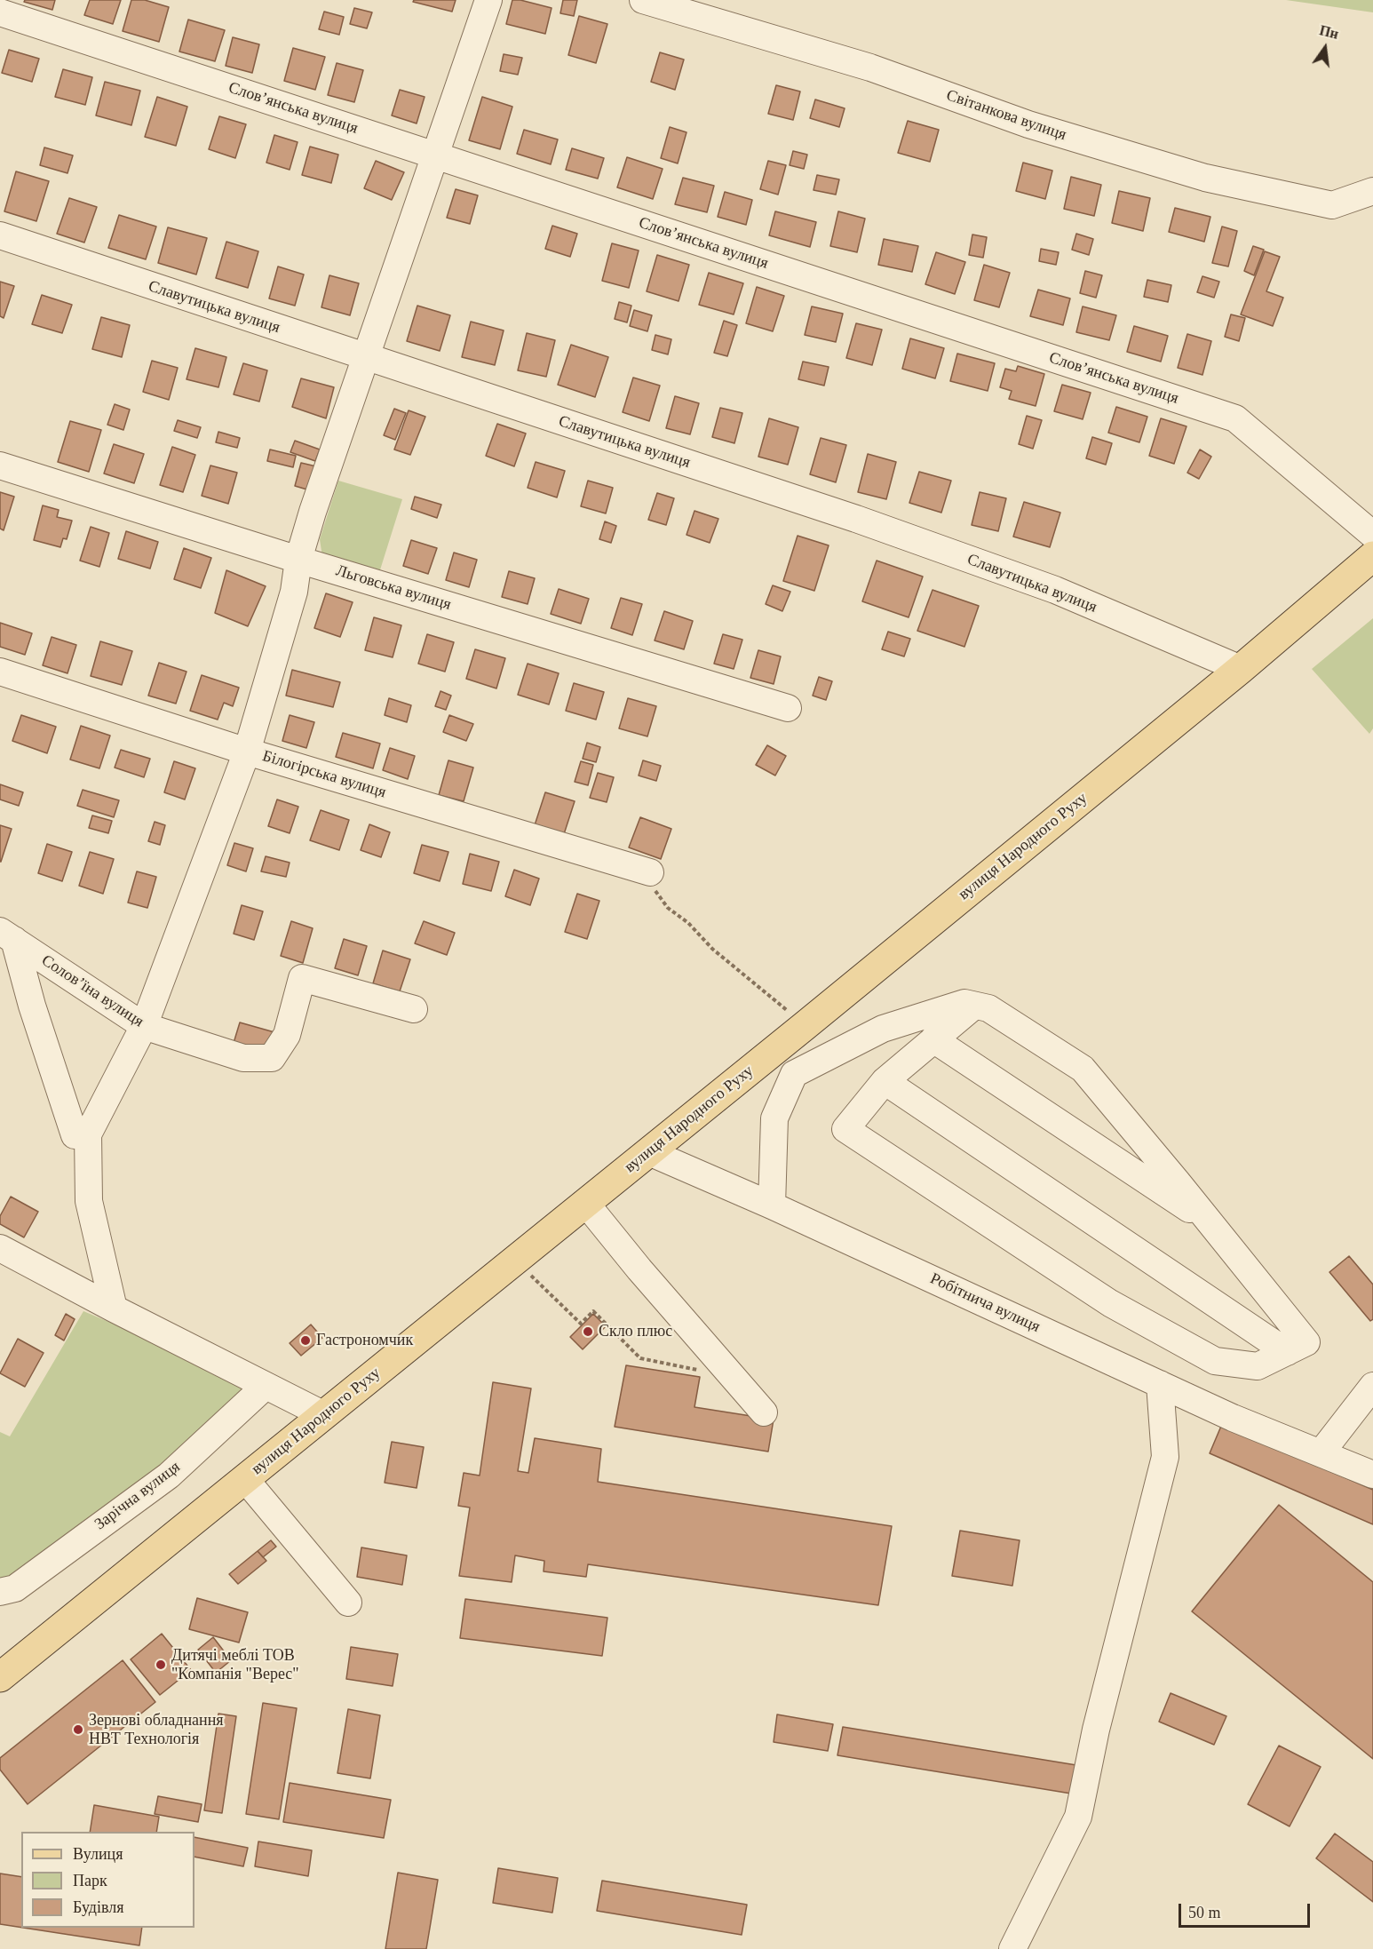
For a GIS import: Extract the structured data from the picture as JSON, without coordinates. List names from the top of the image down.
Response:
{
  "streets": {
    "main road": ["вулиця Народного Руху"],
    "street": [
      "Словʼянська вулиця",
      "Світанкова вулиця",
      "Славутицька вулиця",
      "Льговська вулиця",
      "Білогірська вулиця",
      "Соловʼїна вулиця",
      "Робітнича вулиця",
      "Зарічна вулиця"
    ]
  },
  "crossings": [
    ["Славутицька вулиця", "вулиця Народного Руху"],
    ["вулиця Народного Руху", "Робітнича вулиця"]
  ],
  "places": [
    "Скло плюс",
    "Гастрономчик",
    "Дитячі меблі ТОВ \"Компанія \"Верес\"",
    "Зернові обладнання НВТ Технологія"
  ],
  "legend": ["Вулиця", "Парк", "Будівля"],
  "scale_bar": "50 m",
  "north": "top"
}
